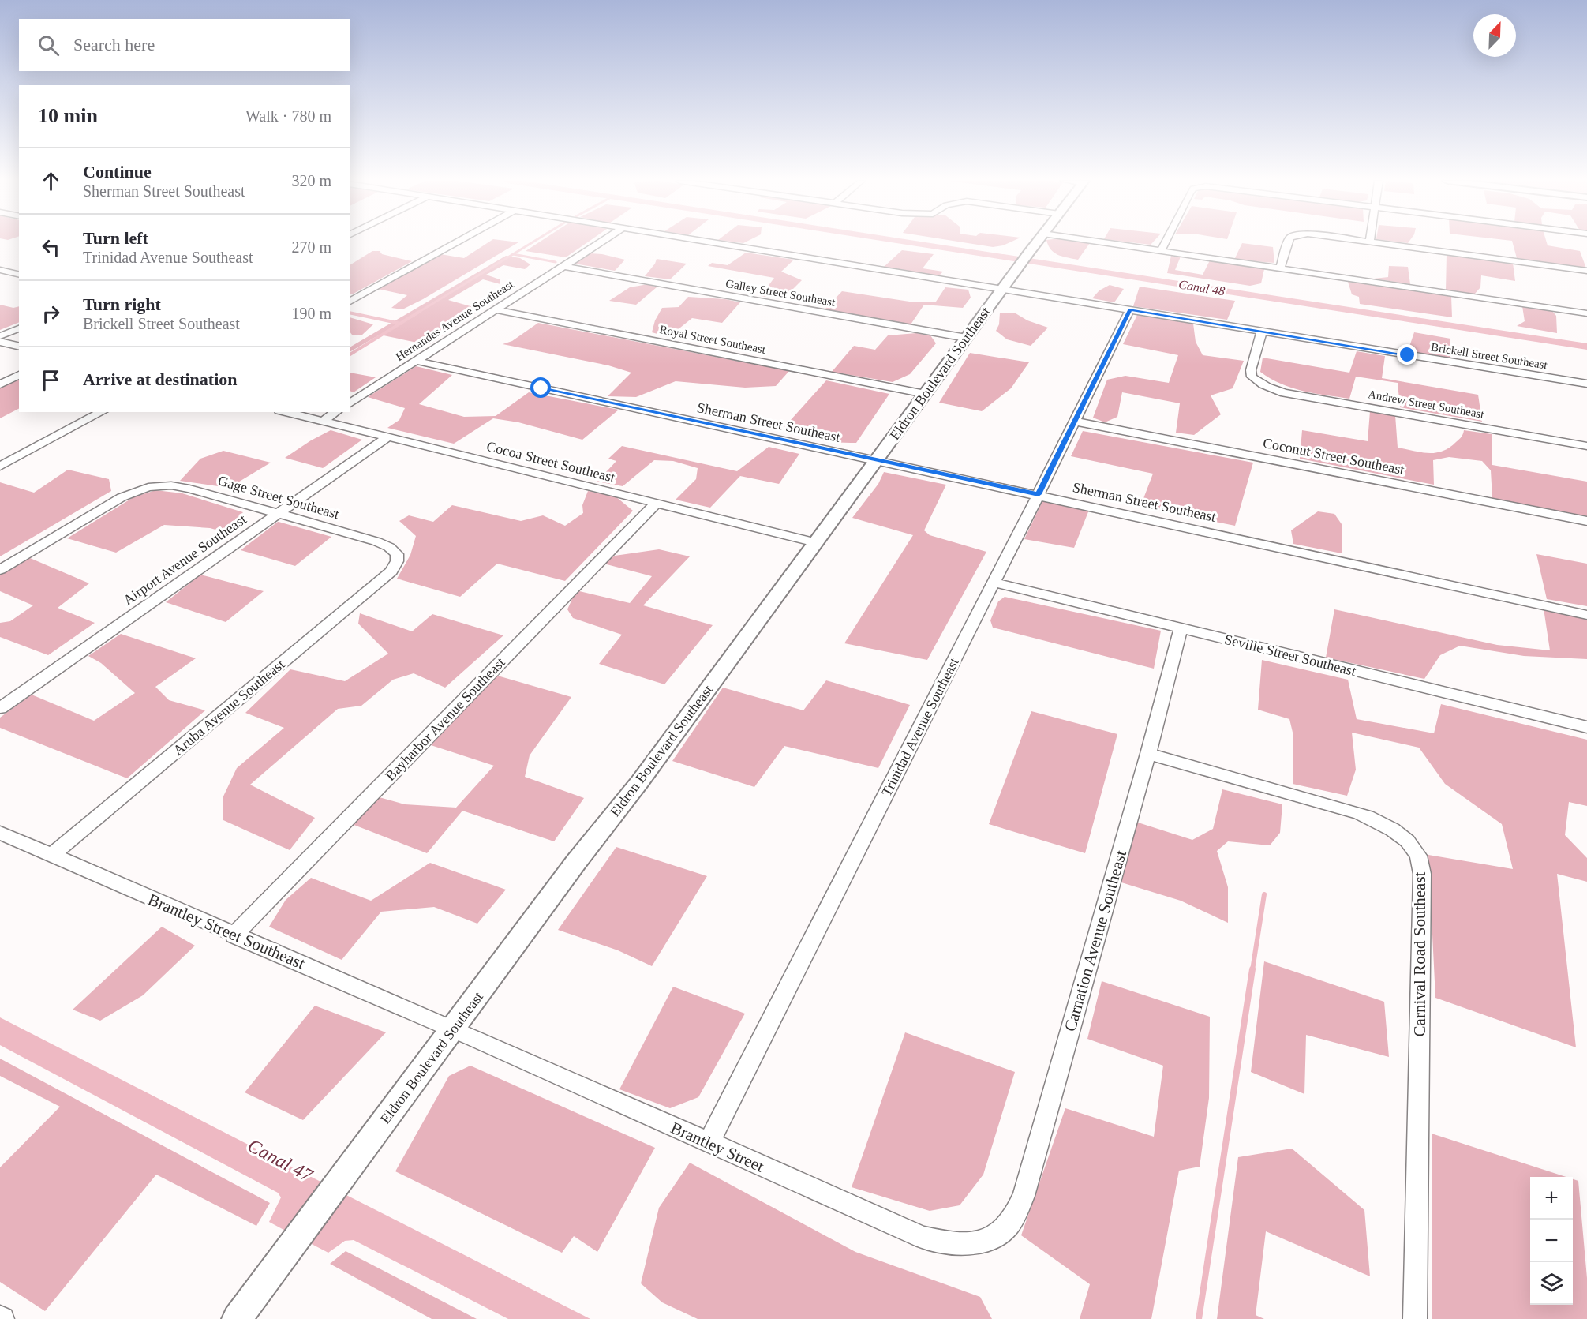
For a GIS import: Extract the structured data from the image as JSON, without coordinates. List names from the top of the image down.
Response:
{
  "streets": {
    "street": [
      "Galley Street Southeast",
      "Hernandes Avenue Southeast",
      "Royal Street Southeast",
      "Brickell Street Southeast",
      "Eldron Boulevard Southeast",
      "Andrew Street Southeast",
      "Sherman Street Southeast",
      "Coconut Street Southeast",
      "Cocoa Street Southeast",
      "Gage Street Southeast",
      "Airport Avenue Southeast",
      "Seville Street Southeast",
      "Aruba Avenue Southeast",
      "Bayharbor Avenue Southeast",
      "Trinidad Avenue Southeast",
      "Brantley Street Southeast",
      "Carnation Avenue Southeast",
      "Carnival Road Southeast",
      "Brantley Street"
    ]
  },
  "crossings": [
    ["Galley Street Southeast", "Hernandes Avenue Southeast"],
    ["Galley Street Southeast", "Eldron Boulevard Southeast"],
    ["Hernandes Avenue Southeast", "Royal Street Southeast"],
    ["Hernandes Avenue Southeast", "Sherman Street Southeast"],
    ["Royal Street Southeast", "Eldron Boulevard Southeast"],
    ["Brickell Street Southeast", "Eldron Boulevard Southeast"],
    ["Brickell Street Southeast", "Andrew Street Southeast"],
    ["Brickell Street Southeast", "Trinidad Avenue Southeast"],
    ["Eldron Boulevard Southeast", "Sherman Street Southeast"],
    ["Eldron Boulevard Southeast", "Cocoa Street Southeast"],
    ["Eldron Boulevard Southeast", "Brantley Street Southeast"],
    ["Eldron Boulevard Southeast", "Brantley Street"],
    ["Sherman Street Southeast", "Trinidad Avenue Southeast"],
    ["Coconut Street Southeast", "Trinidad Avenue Southeast"],
    ["Cocoa Street Southeast", "Airport Avenue Southeast"],
    ["Cocoa Street Southeast", "Bayharbor Avenue Southeast"],
    ["Gage Street Southeast", "Airport Avenue Southeast"],
    ["Gage Street Southeast", "Aruba Avenue Southeast"],
    ["Seville Street Southeast", "Trinidad Avenue Southeast"],
    ["Seville Street Southeast", "Carnation Avenue Southeast"],
    ["Aruba Avenue Southeast", "Brantley Street Southeast"],
    ["Bayharbor Avenue Southeast", "Brantley Street Southeast"],
    ["Trinidad Avenue Southeast", "Brantley Street"],
    ["Brantley Street Southeast", "Brantley Street"],
    ["Carnation Avenue Southeast", "Carnival Road Southeast"],
    ["Carnation Avenue Southeast", "Brantley Street"]
  ],
  "water": ["Canal 48", "Canal 47"],
  "north": "top right",
  "page": {
    "search": "Search here",
    "heading": ["10 min", "Walk · 780 m"],
    "list": [
      ["Continue", "Sherman Street Southeast", "320 m"],
      ["Turn left", "Trinidad Avenue Southeast", "270 m"],
      ["Turn right", "Brickell Street Southeast", "190 m"],
      "Arrive at destination"
    ],
    "map_buttons": ["+", "−"]
  }
}
